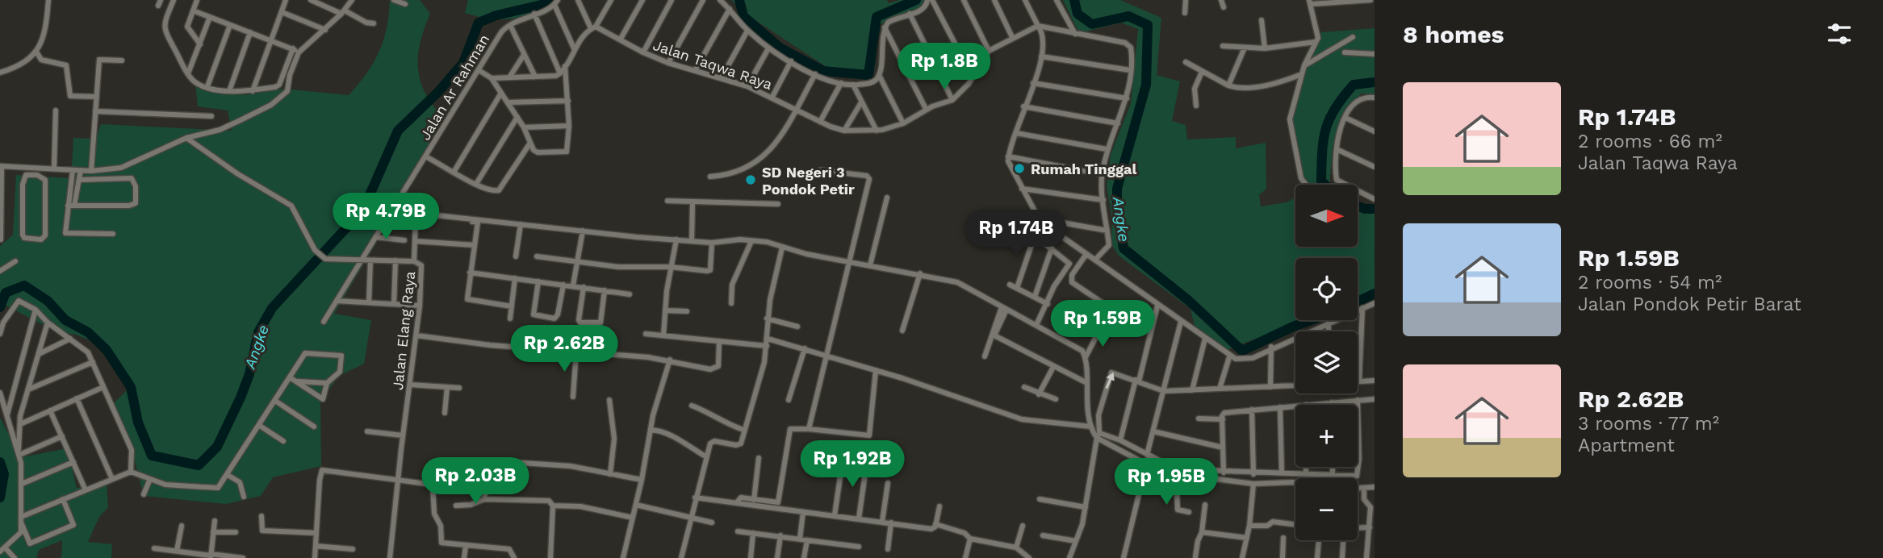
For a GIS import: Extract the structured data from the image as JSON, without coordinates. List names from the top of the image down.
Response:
{
  "streets": {
    "street": ["Jalan Taqwa Raya", "Jalan Ar Rahman", "Jalan Elang Raya"]
  },
  "water": ["Angke"],
  "places": ["Rumah Tinggal", "SD Negeri 3 Pondok Petir"],
  "north": "right",
  "page": {
    "heading": "8 homes",
    "price": [
      "Rp 1.8B",
      "Rp 4.79B",
      "Rp 1.74B",
      "Rp 1.59B",
      "Rp 2.62B",
      "Rp 1.92B",
      "Rp 2.03B",
      "Rp 1.95B"
    ],
    "list": [
      {
        "name": "Rp 1.74B",
        "note": "2 rooms · 66 m² · Jalan Taqwa Raya"
      },
      {
        "name": "Rp 1.59B",
        "note": "2 rooms · 54 m² · Jalan Pondok Petir Barat"
      },
      {
        "name": "Rp 2.62B",
        "note": "3 rooms · 77 m² · Apartment"
      }
    ],
    "map_buttons": ["+", "−"]
  }
}
